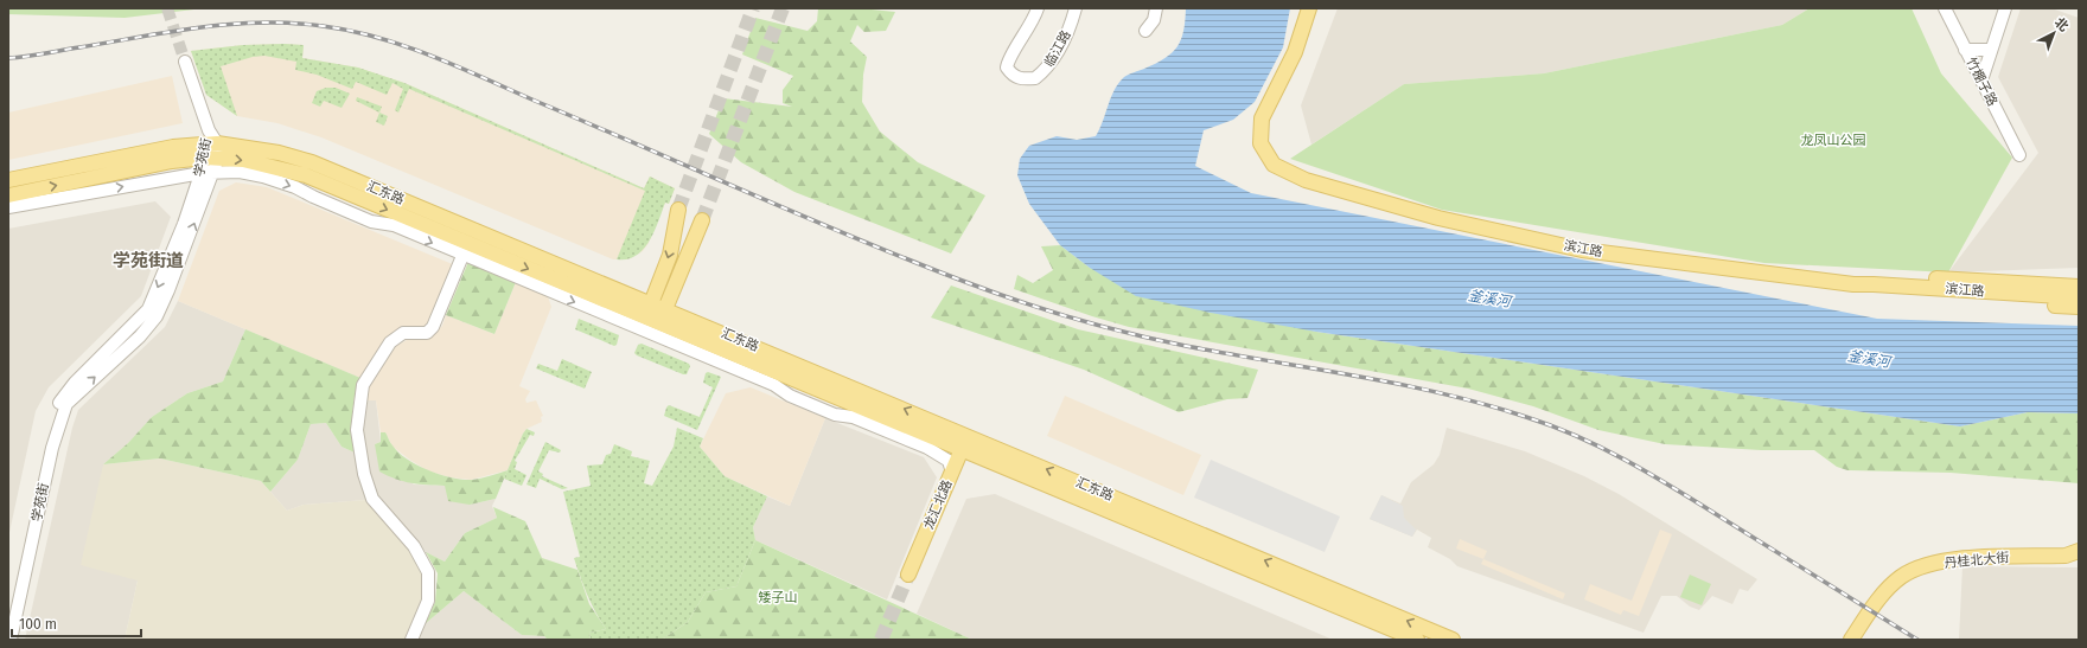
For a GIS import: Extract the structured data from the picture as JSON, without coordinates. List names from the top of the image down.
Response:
{
  "streets": {
    "main road": [
      "汇东路",
      "滨江路",
      "龙汇北路",
      "丹桂北大街"
    ],
    "street": ["临江路", "竹棚子路", "学苑街"]
  },
  "crossings": [
    ["学苑街", "汇东路"],
    ["汇东路", "龙汇北路"]
  ],
  "districts": ["学苑街道"],
  "water": ["釜溪河"],
  "parks": ["龙凤山公园", "矮子山"],
  "scale_bar": "100 m",
  "north": "top right"
}
